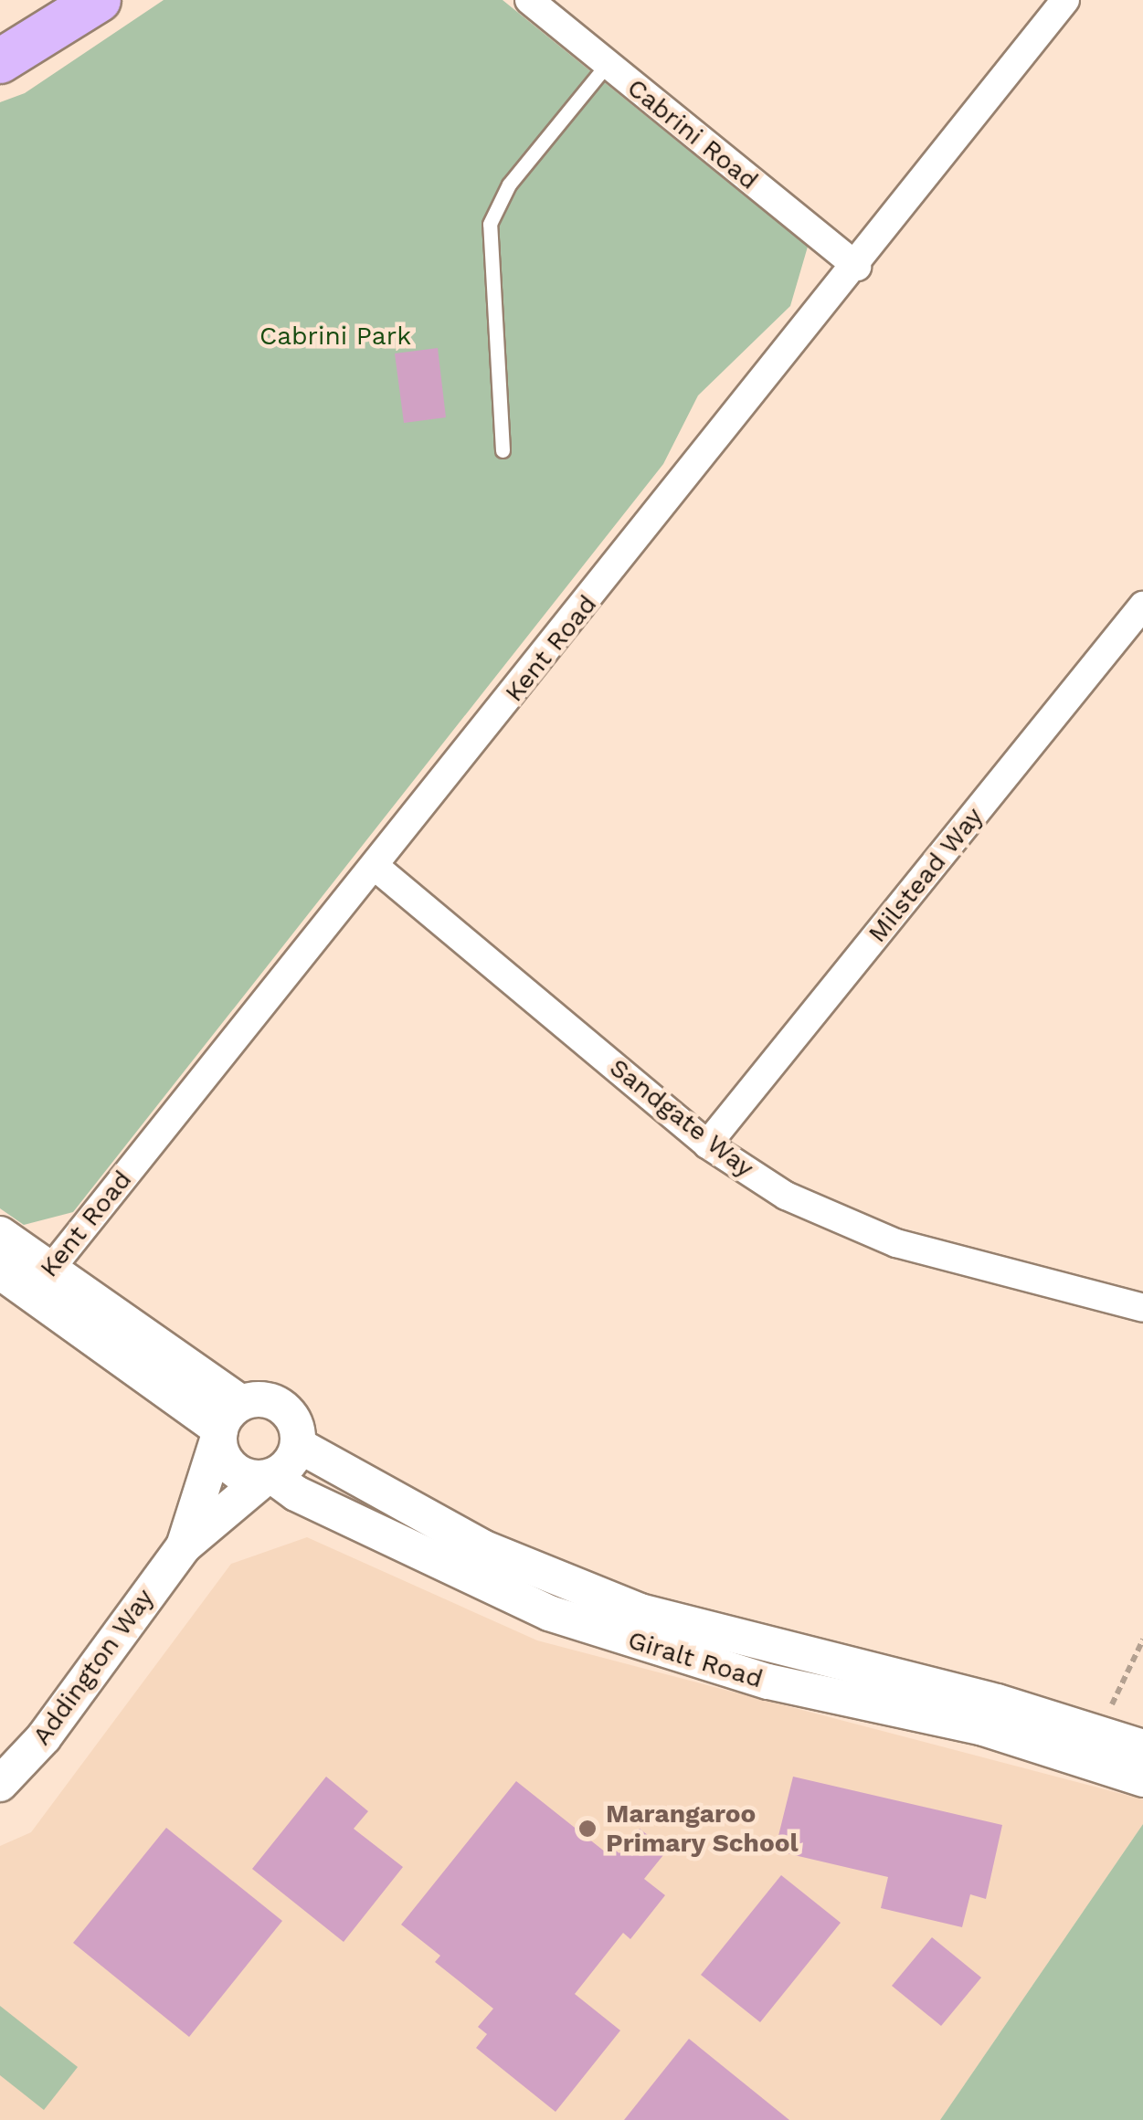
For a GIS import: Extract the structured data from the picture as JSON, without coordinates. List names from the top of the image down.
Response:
{
  "streets": {
    "street": [
      "Cabrini Road",
      "Kent Road",
      "Milstead Way",
      "Sandgate Way",
      "Giralt Road",
      "Addington Way"
    ]
  },
  "crossings": [
    ["Cabrini Road", "Kent Road"],
    ["Kent Road", "Sandgate Way"],
    ["Milstead Way", "Sandgate Way"],
    ["Giralt Road", "Addington Way"]
  ],
  "parks": ["Cabrini Park"],
  "places": ["Marangaroo Primary School"]
}
